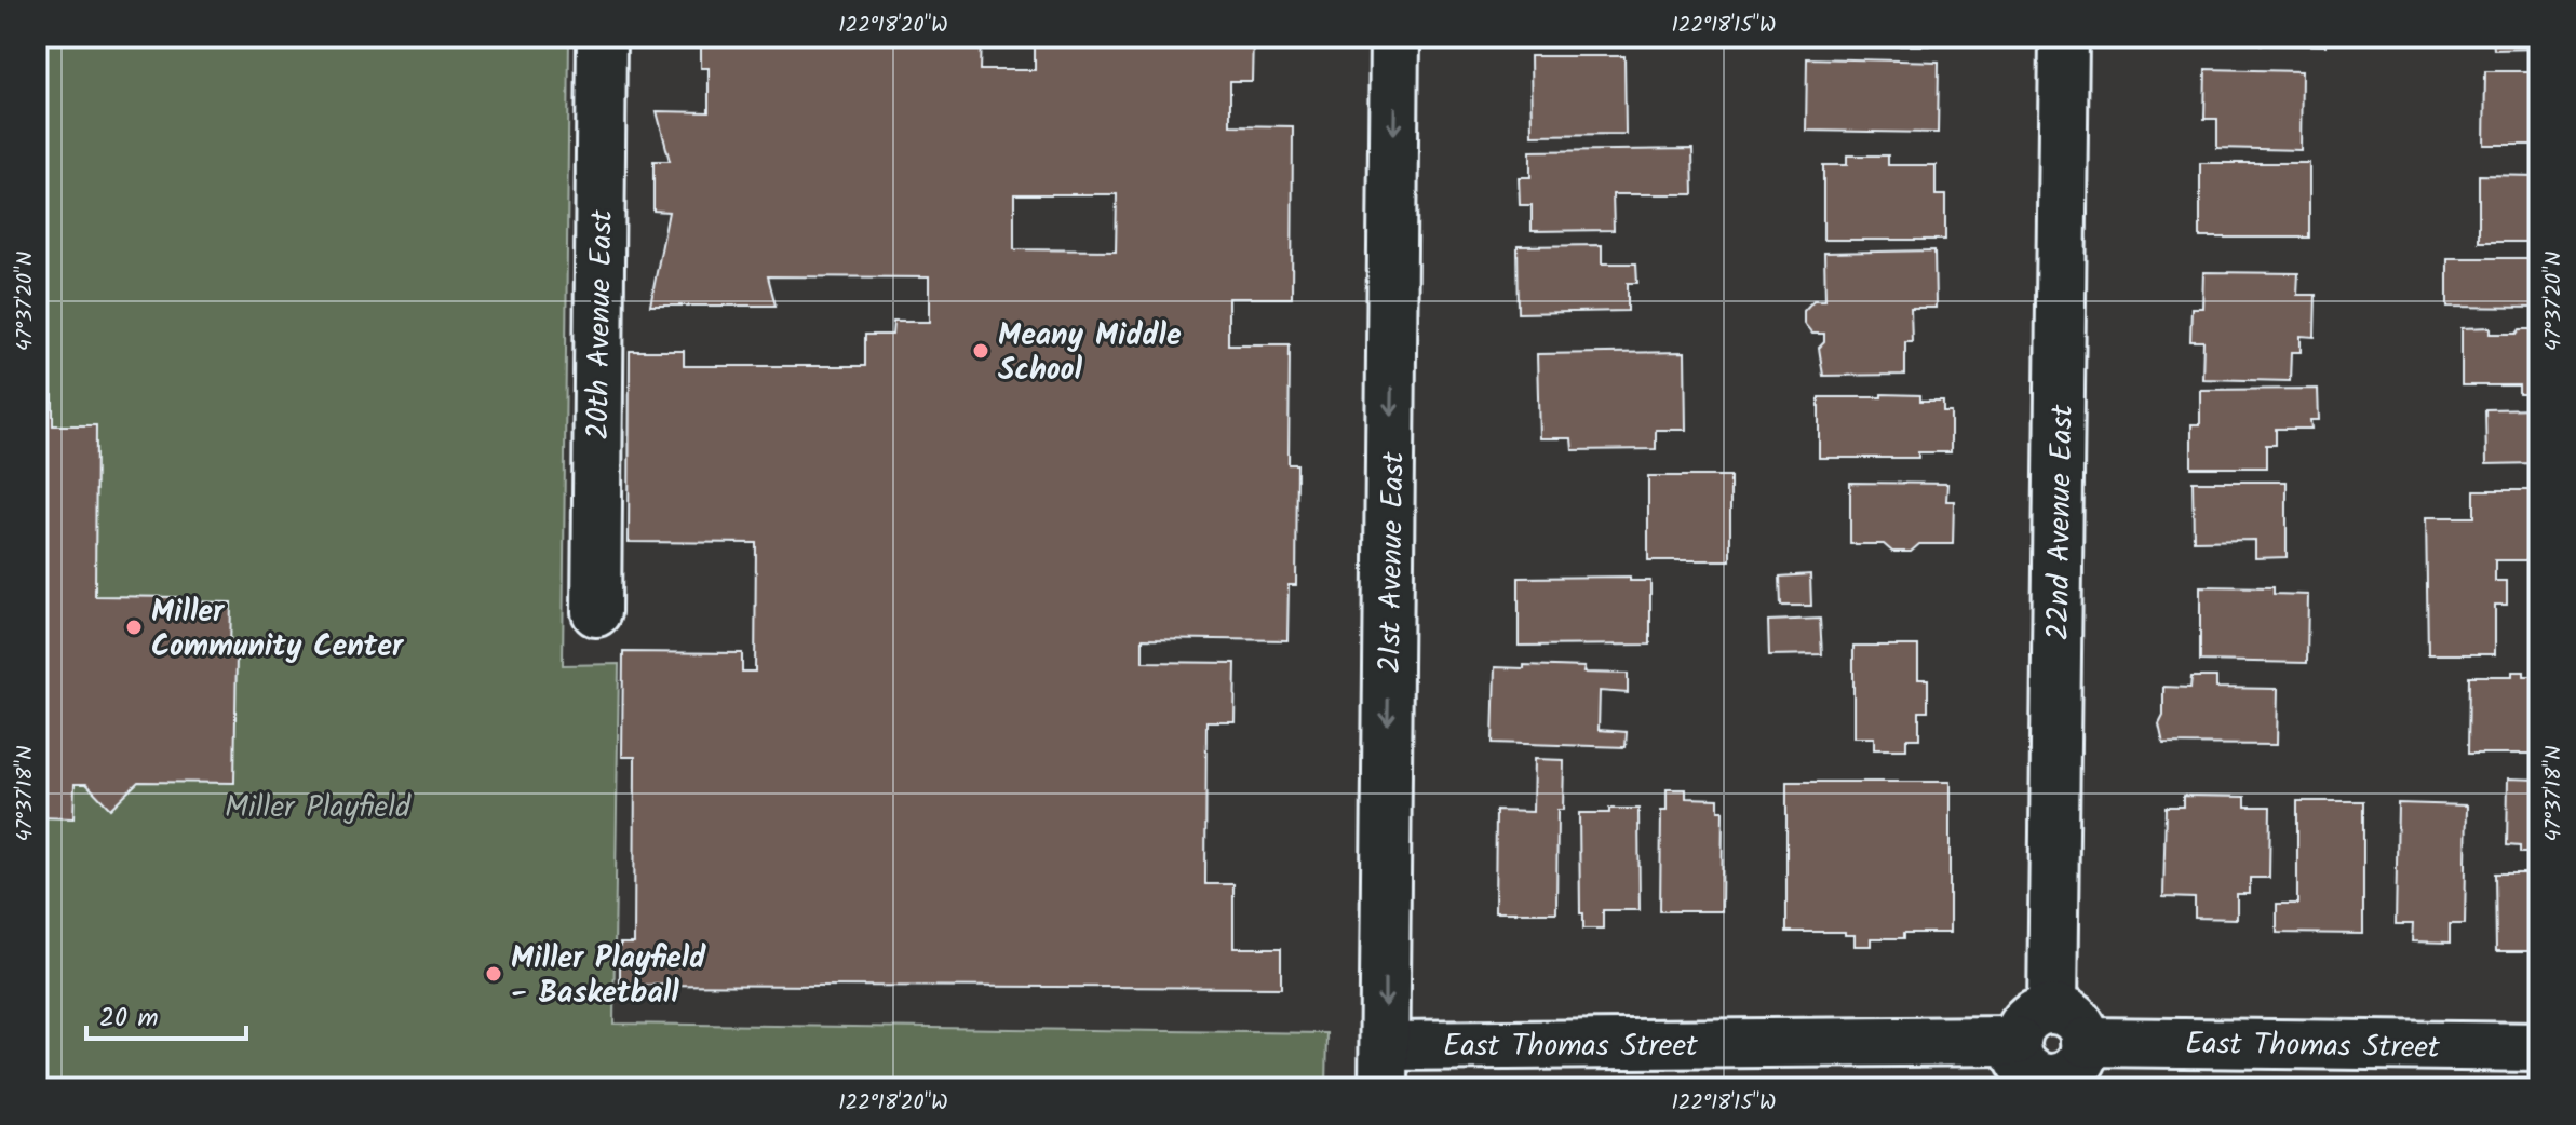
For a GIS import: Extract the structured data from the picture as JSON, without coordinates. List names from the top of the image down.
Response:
{
  "streets": {
    "street": [
      "20th Avenue East",
      "22nd Avenue East",
      "21st Avenue East",
      "East Thomas Street"
    ]
  },
  "crossings": [
    ["22nd Avenue East", "East Thomas Street"],
    ["21st Avenue East", "East Thomas Street"]
  ],
  "one_way": ["21st Avenue East"],
  "parks": ["Miller Playfield"],
  "places": ["Meany Middle School", "Miller Community Center", "Miller Playfield - Basketball"],
  "scale_bar": "20 m",
  "coordinates": [
    "122°18'20\"W",
    "122°18'15\"W",
    "47°37'20\"N",
    "47°37'18\"N"
  ]
}
